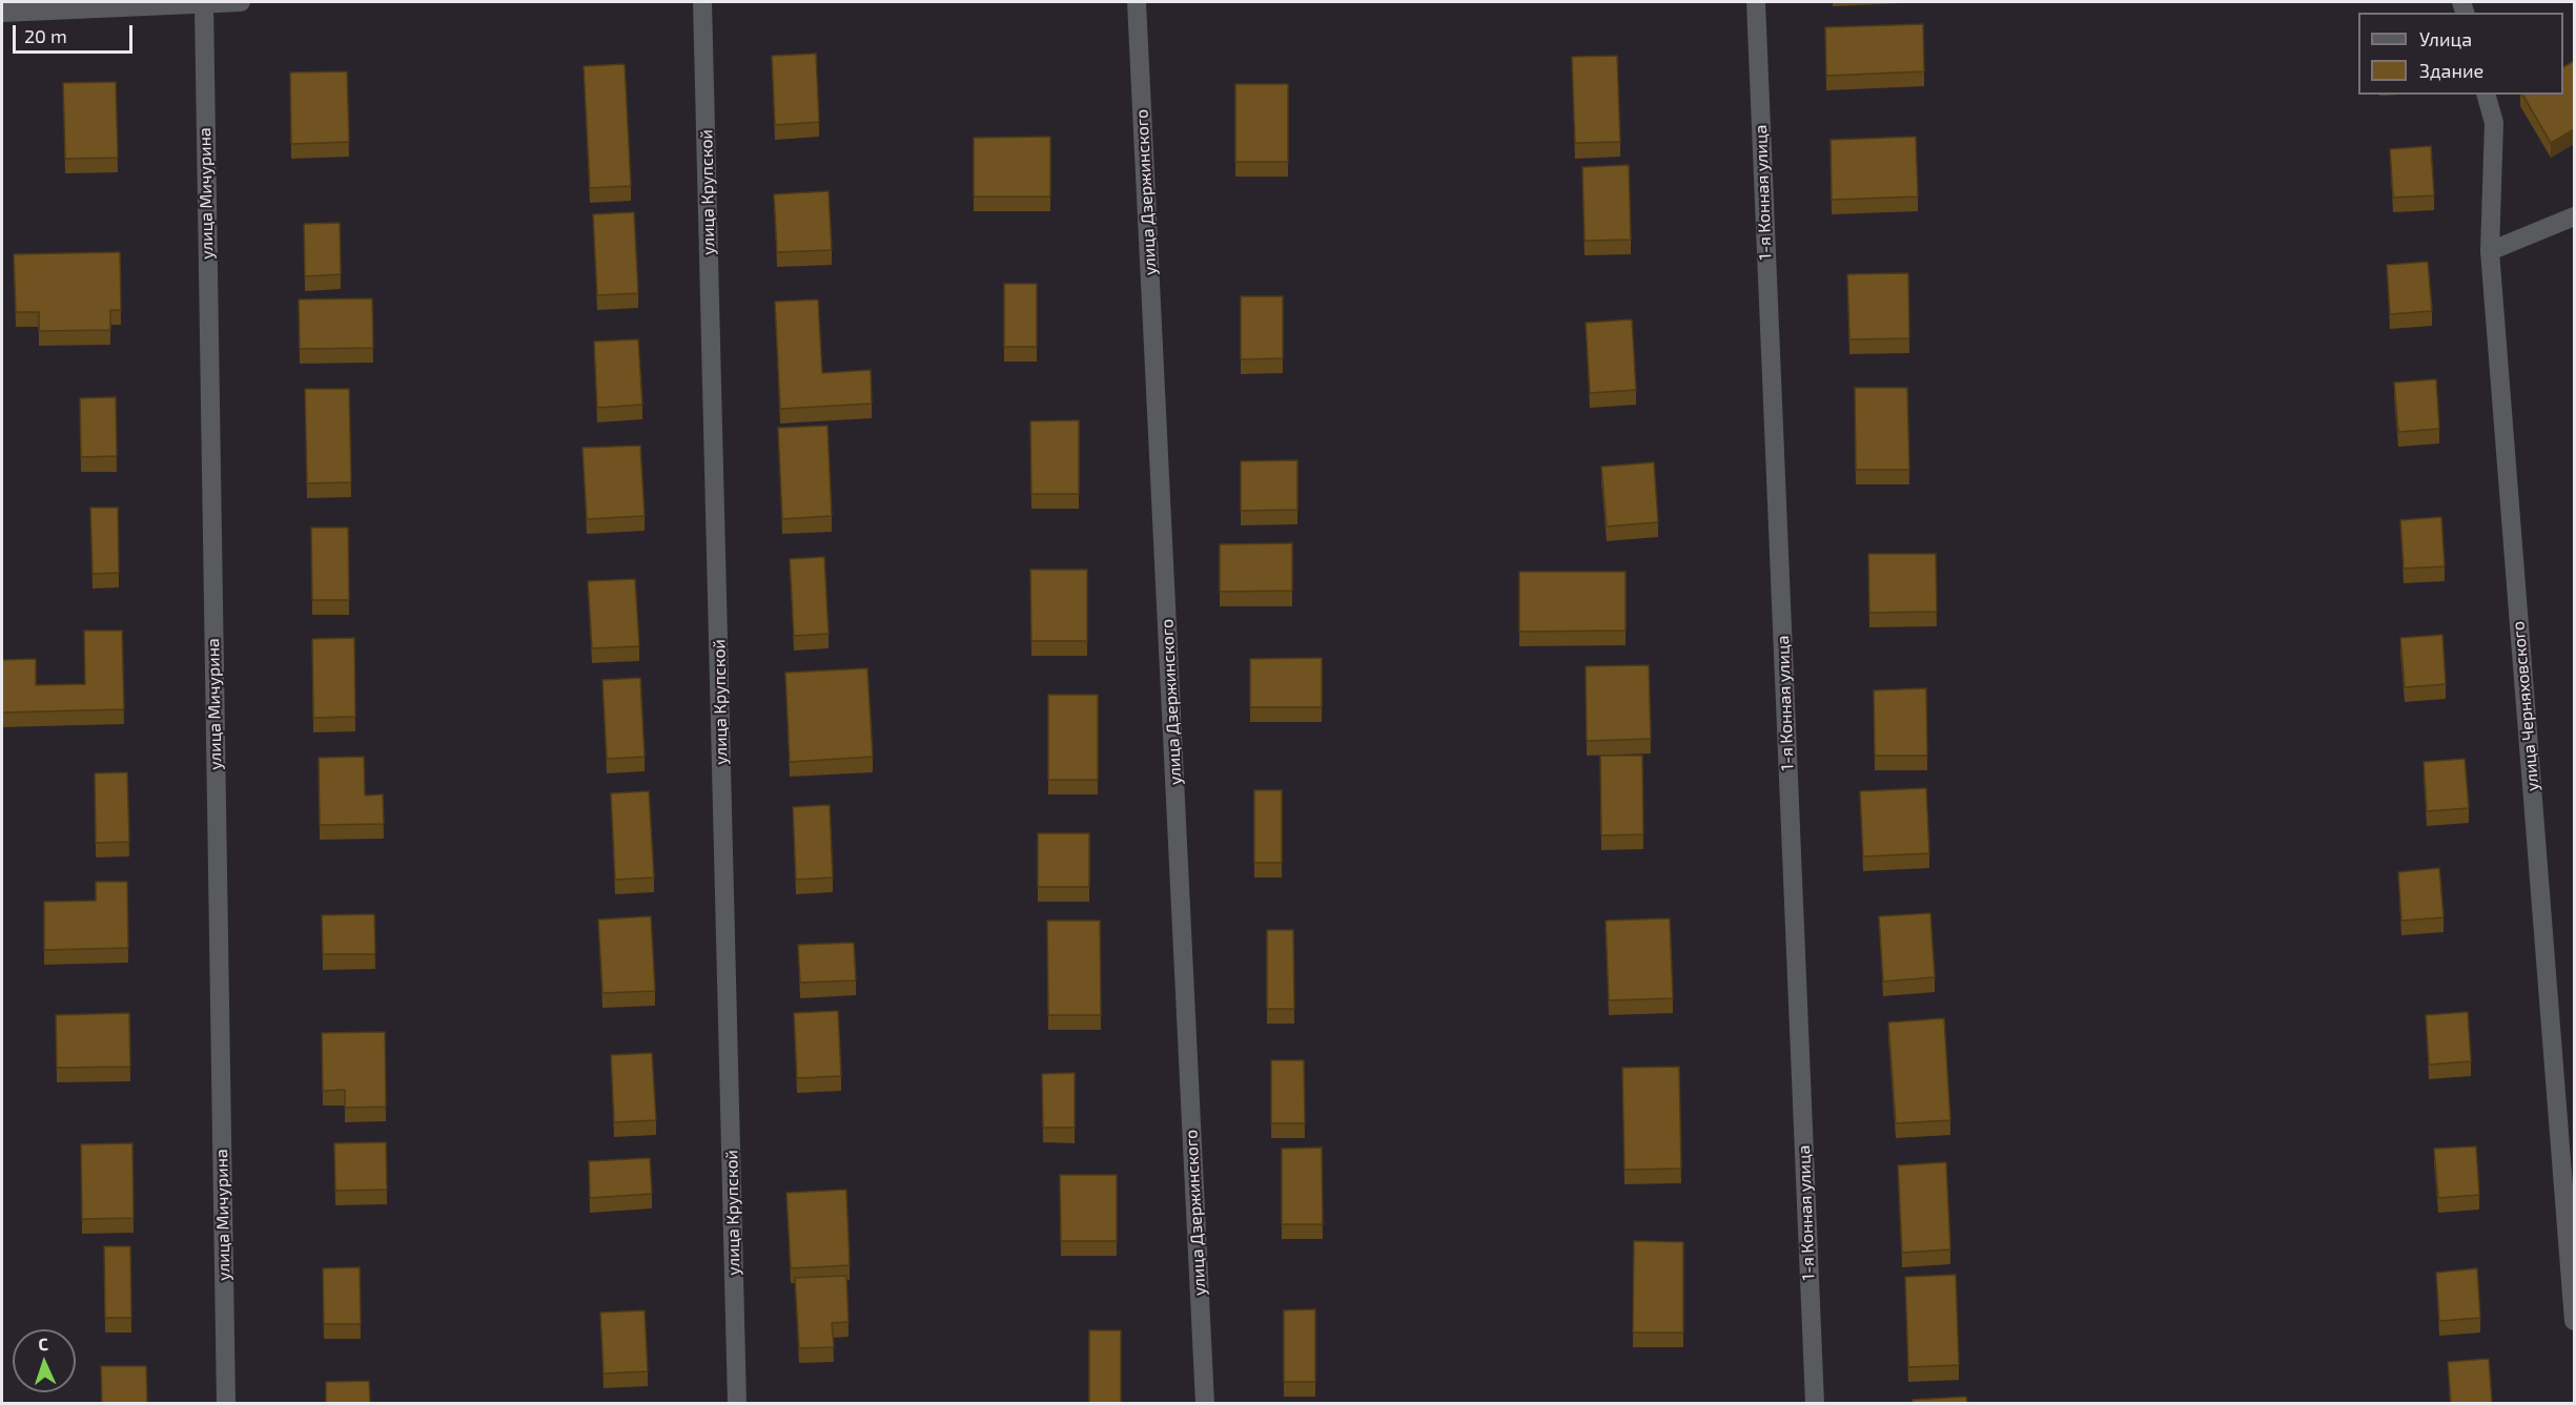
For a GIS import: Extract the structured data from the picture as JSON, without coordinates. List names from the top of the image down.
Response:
{
  "streets": {
    "street": [
      "улица Крупской",
      "улица Дзержинского",
      "1-я Конная улица",
      "улица Мичурина",
      "улица Черняховского"
    ]
  },
  "legend": ["Улица", "Здание"],
  "scale_bar": "20 m",
  "north": "top"
}
